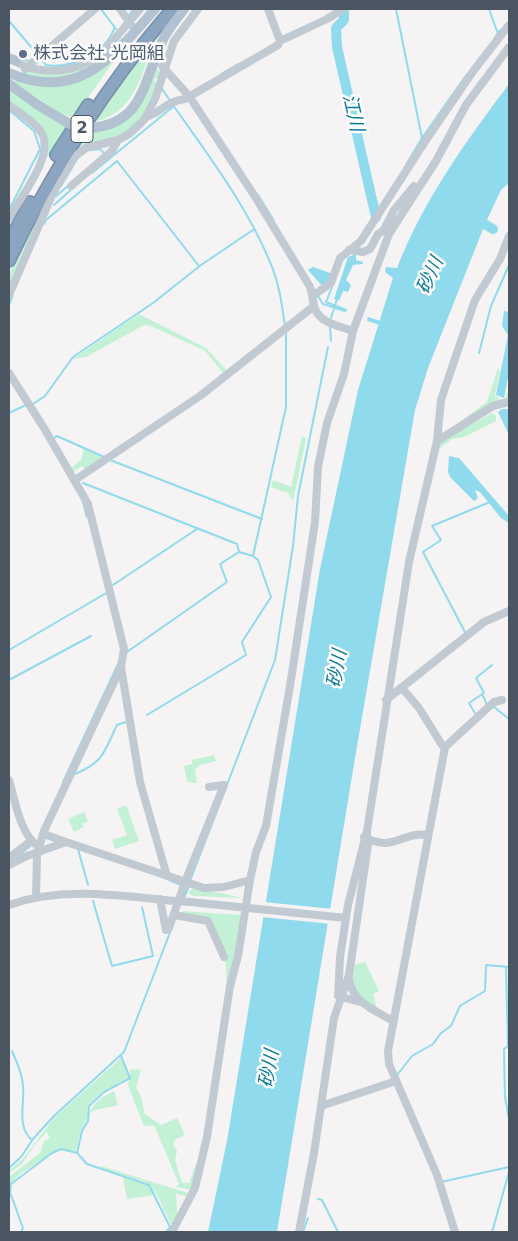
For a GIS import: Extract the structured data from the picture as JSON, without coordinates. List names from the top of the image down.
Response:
{
  "streets": {
    "highway": ["2"]
  },
  "water": ["江川", "砂川"],
  "places": ["株式会社 光岡組"]
}
